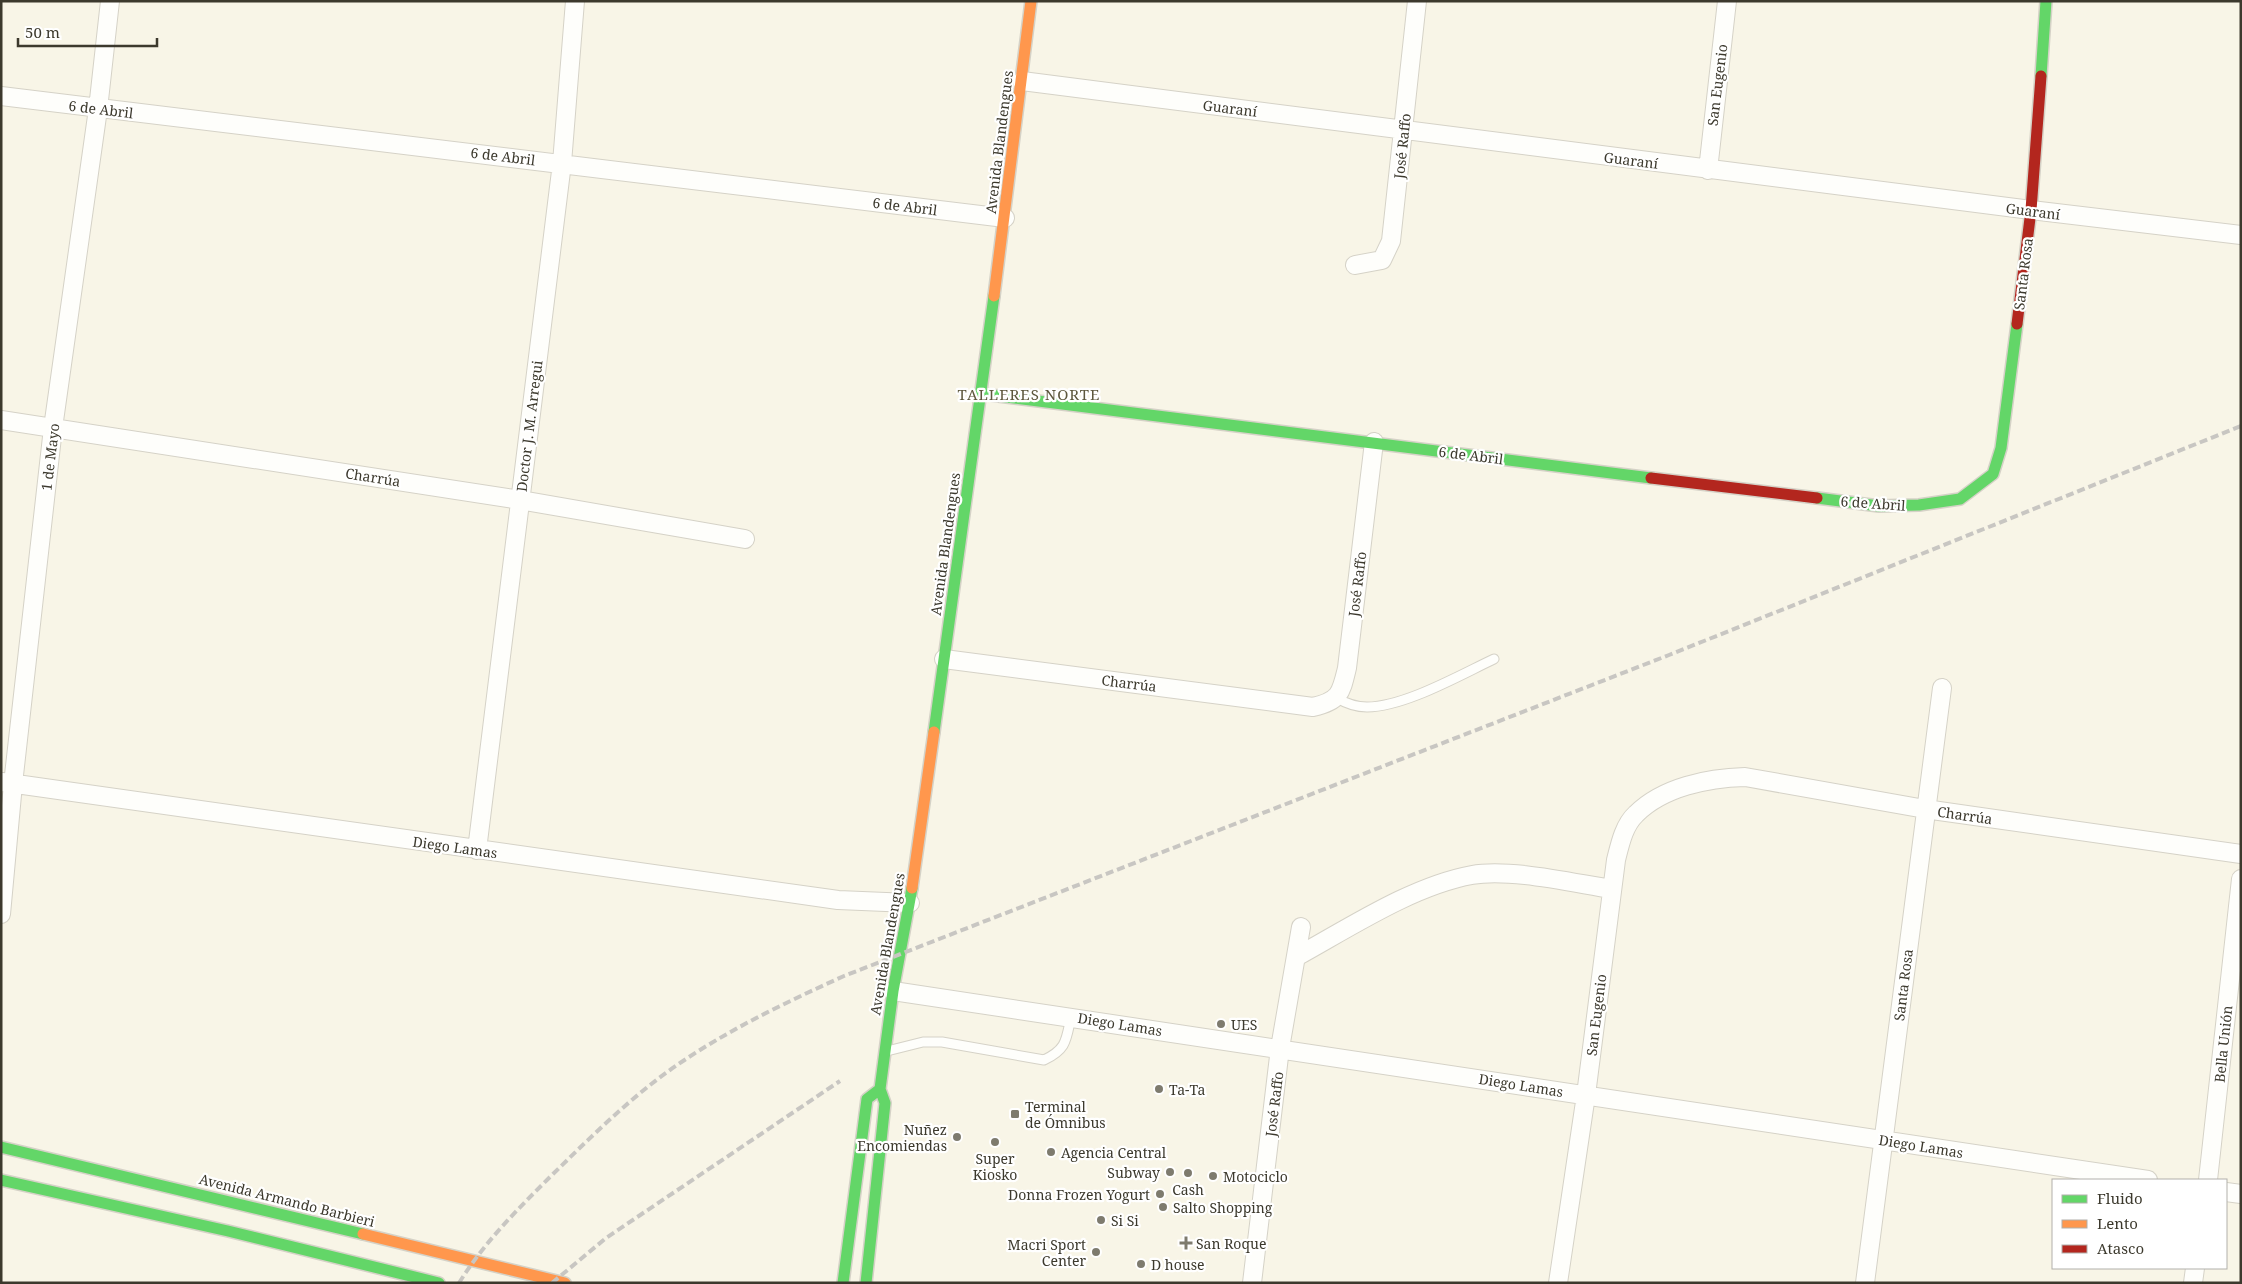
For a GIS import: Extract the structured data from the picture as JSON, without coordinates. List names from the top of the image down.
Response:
{
  "streets": {
    "street": [
      "San Eugenio",
      "Guaraní",
      "6 de Abril",
      "Avenida Blandengues",
      "José Raffo",
      "Santa Rosa",
      "Doctor J. M. Arregui",
      "1 de Mayo",
      "Charrúa",
      "Diego Lamas",
      "Bella Unión",
      "Avenida Armando Barbieri"
    ]
  },
  "crossings": [
    ["San Eugenio", "Guaraní"],
    ["San Eugenio", "Charrúa"],
    ["San Eugenio", "Diego Lamas"],
    ["Guaraní", "Avenida Blandengues"],
    ["Guaraní", "José Raffo"],
    ["Guaraní", "Santa Rosa"],
    ["6 de Abril", "Avenida Blandengues"],
    ["6 de Abril", "José Raffo"],
    ["6 de Abril", "Santa Rosa"],
    ["6 de Abril", "Doctor J. M. Arregui"],
    ["6 de Abril", "1 de Mayo"],
    ["Avenida Blandengues", "Charrúa"],
    ["Avenida Blandengues", "Diego Lamas"],
    ["José Raffo", "Charrúa"],
    ["José Raffo", "Diego Lamas"],
    ["Santa Rosa", "Charrúa"],
    ["Santa Rosa", "Diego Lamas"],
    ["Doctor J. M. Arregui", "Charrúa"],
    ["Doctor J. M. Arregui", "Diego Lamas"],
    ["1 de Mayo", "Charrúa"],
    ["1 de Mayo", "Diego Lamas"]
  ],
  "districts": ["TALLERES NORTE"],
  "places": {
    "other": [
      "UES",
      "Ta-Ta",
      "Nuñez Encomiendas",
      "Super Kiosko",
      "Agencia Central",
      "Subway",
      "Cash",
      "Motociclo",
      "Donna Frozen Yogurt",
      "Salto Shopping",
      "Si Si",
      "Macri Sport Center",
      "D house"
    ],
    "transit": ["Terminal de Ómnibus"],
    "health": ["San Roque"]
  },
  "legend": ["Fluido", "Lento", "Atasco"],
  "scale_bar": "50 m"
}
